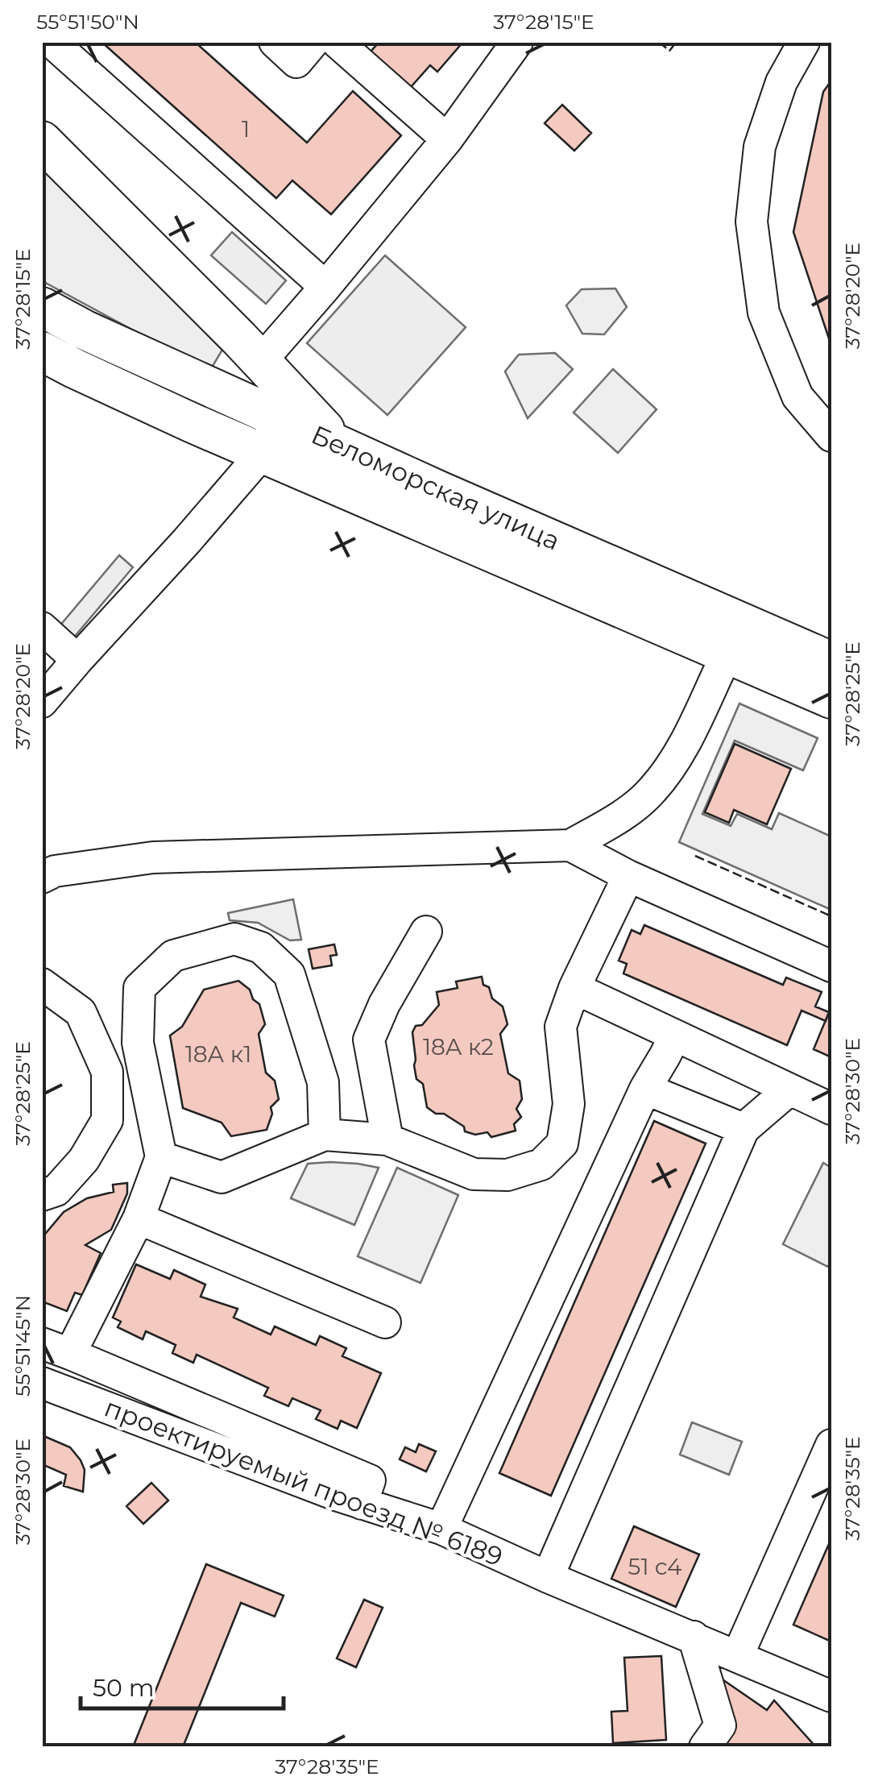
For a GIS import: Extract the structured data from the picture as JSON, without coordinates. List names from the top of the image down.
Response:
{
  "streets": {
    "main road": ["Беломорская улица"],
    "street": ["проектируемый проезд № 6189"]
  },
  "house_numbers": [
    "1",
    "18А к2",
    "18А к1",
    "51 с4"
  ],
  "scale_bar": "50 m",
  "coordinates": [
    "55°51'50\"N",
    "37°28'15\"E",
    "37°28'20\"E",
    "37°28'25\"E",
    "37°28'30\"E",
    "55°51'45\"N",
    "37°28'35\"E"
  ]
}
